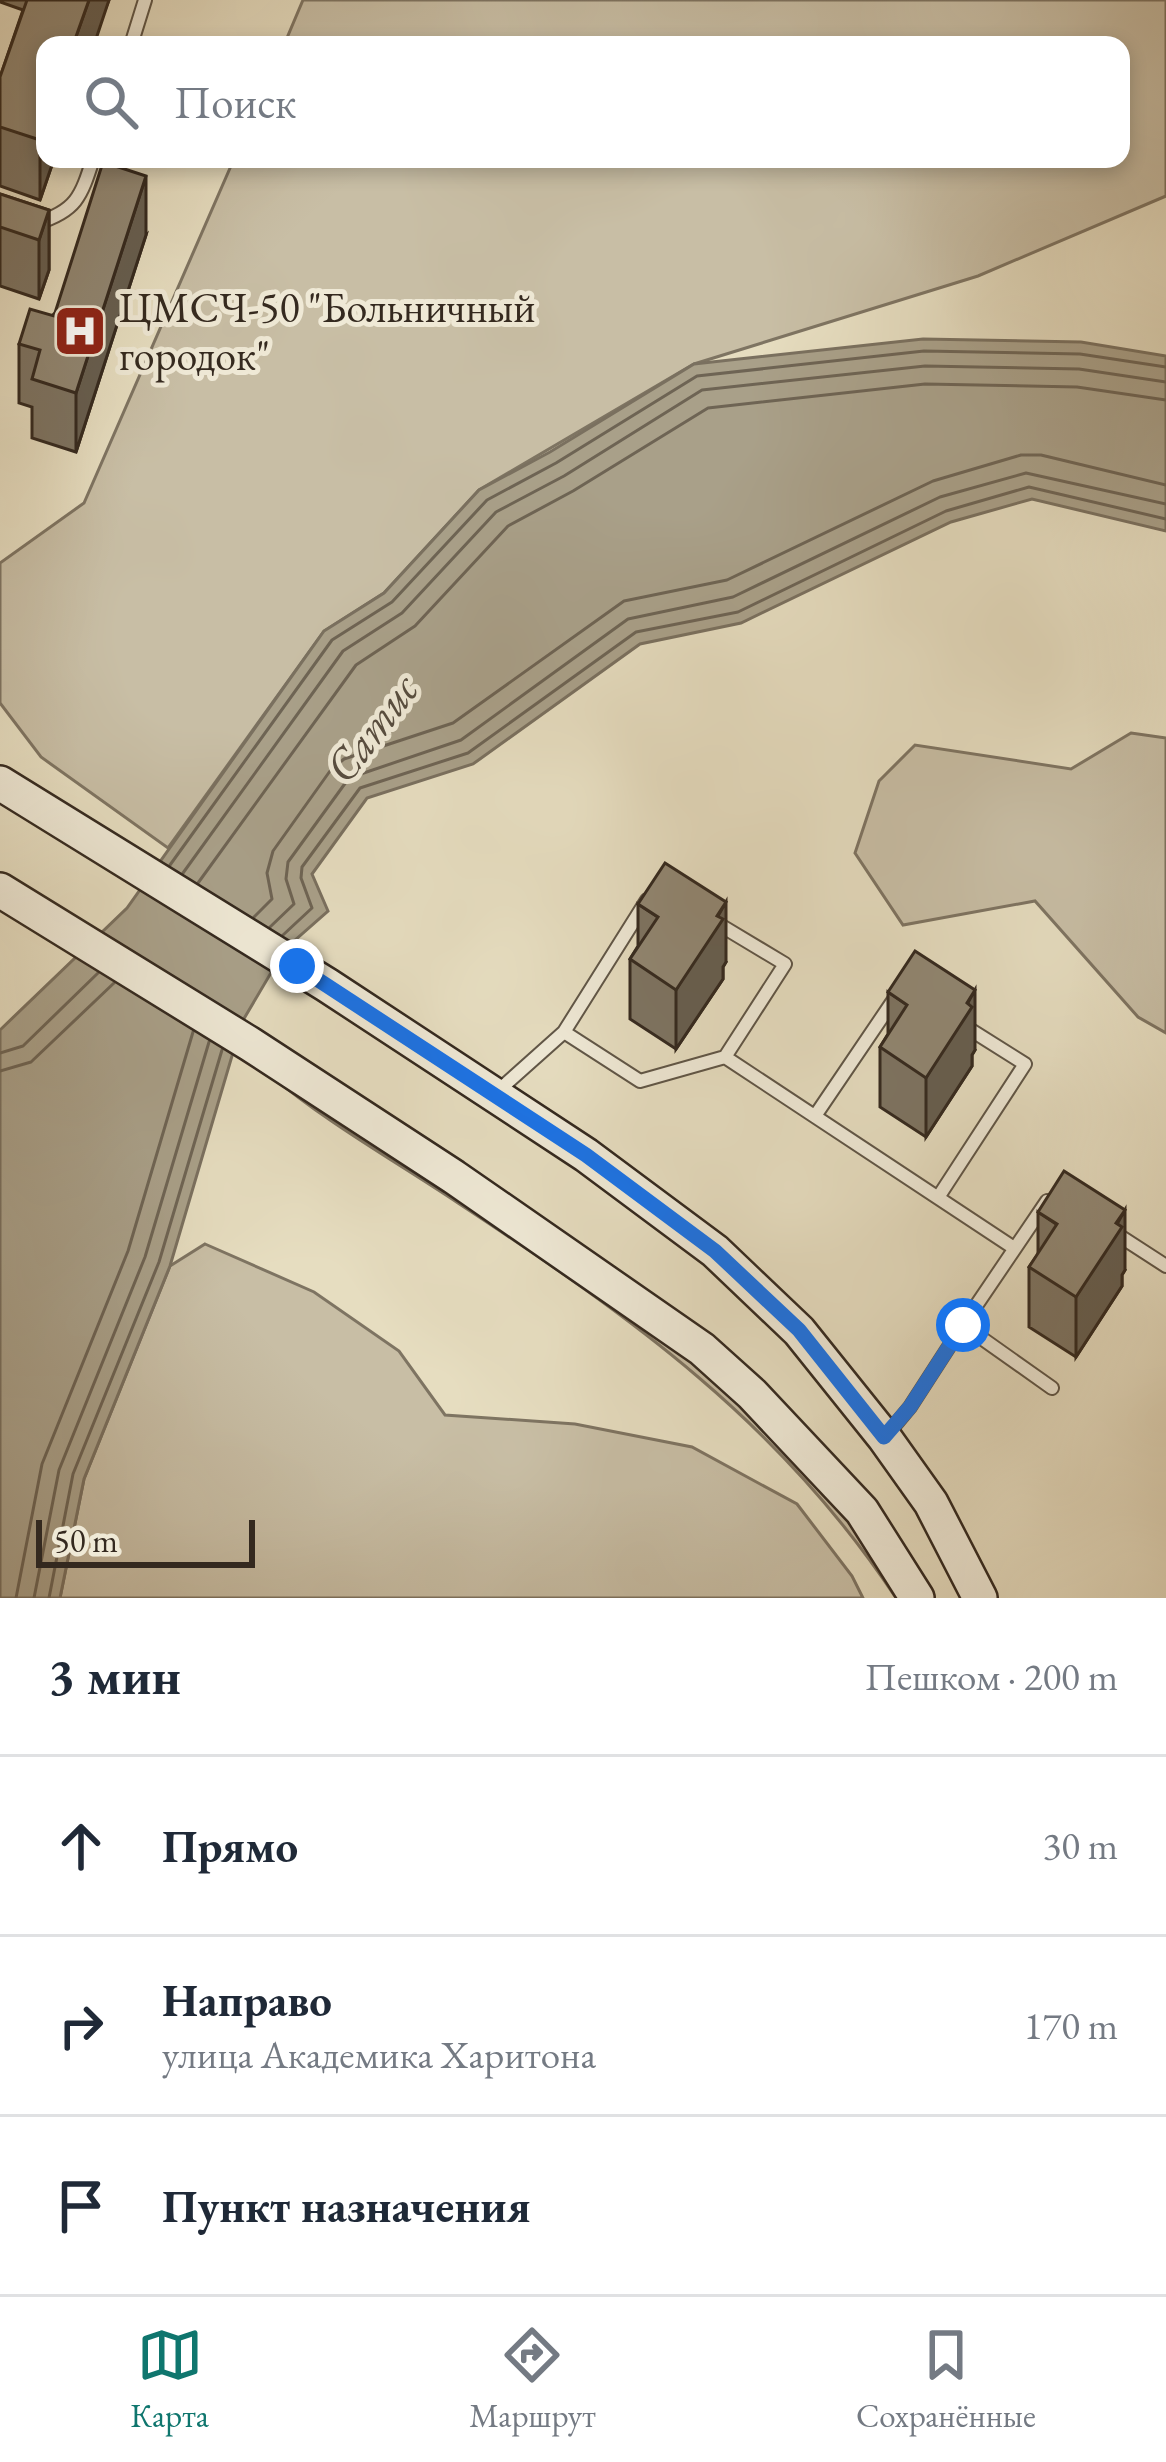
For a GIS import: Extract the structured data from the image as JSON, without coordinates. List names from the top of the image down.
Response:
{
  "water": ["Сатис"],
  "places": {
    "hospital": ["ЦМСЧ-50 \"Больничный городок\""]
  },
  "scale_bar": "50 m",
  "page": {
    "search": "Поиск",
    "scale": "50 m",
    "heading": ["3 мин", "Пешком · 200 m"],
    "list": [
      ["Прямо", "30 m"],
      ["Направо", "улица Академика Харитона", "170 m"],
      "Пункт назначения"
    ],
    "nav": ["Карта", "Маршрут", "Сохранённые"]
  }
}
